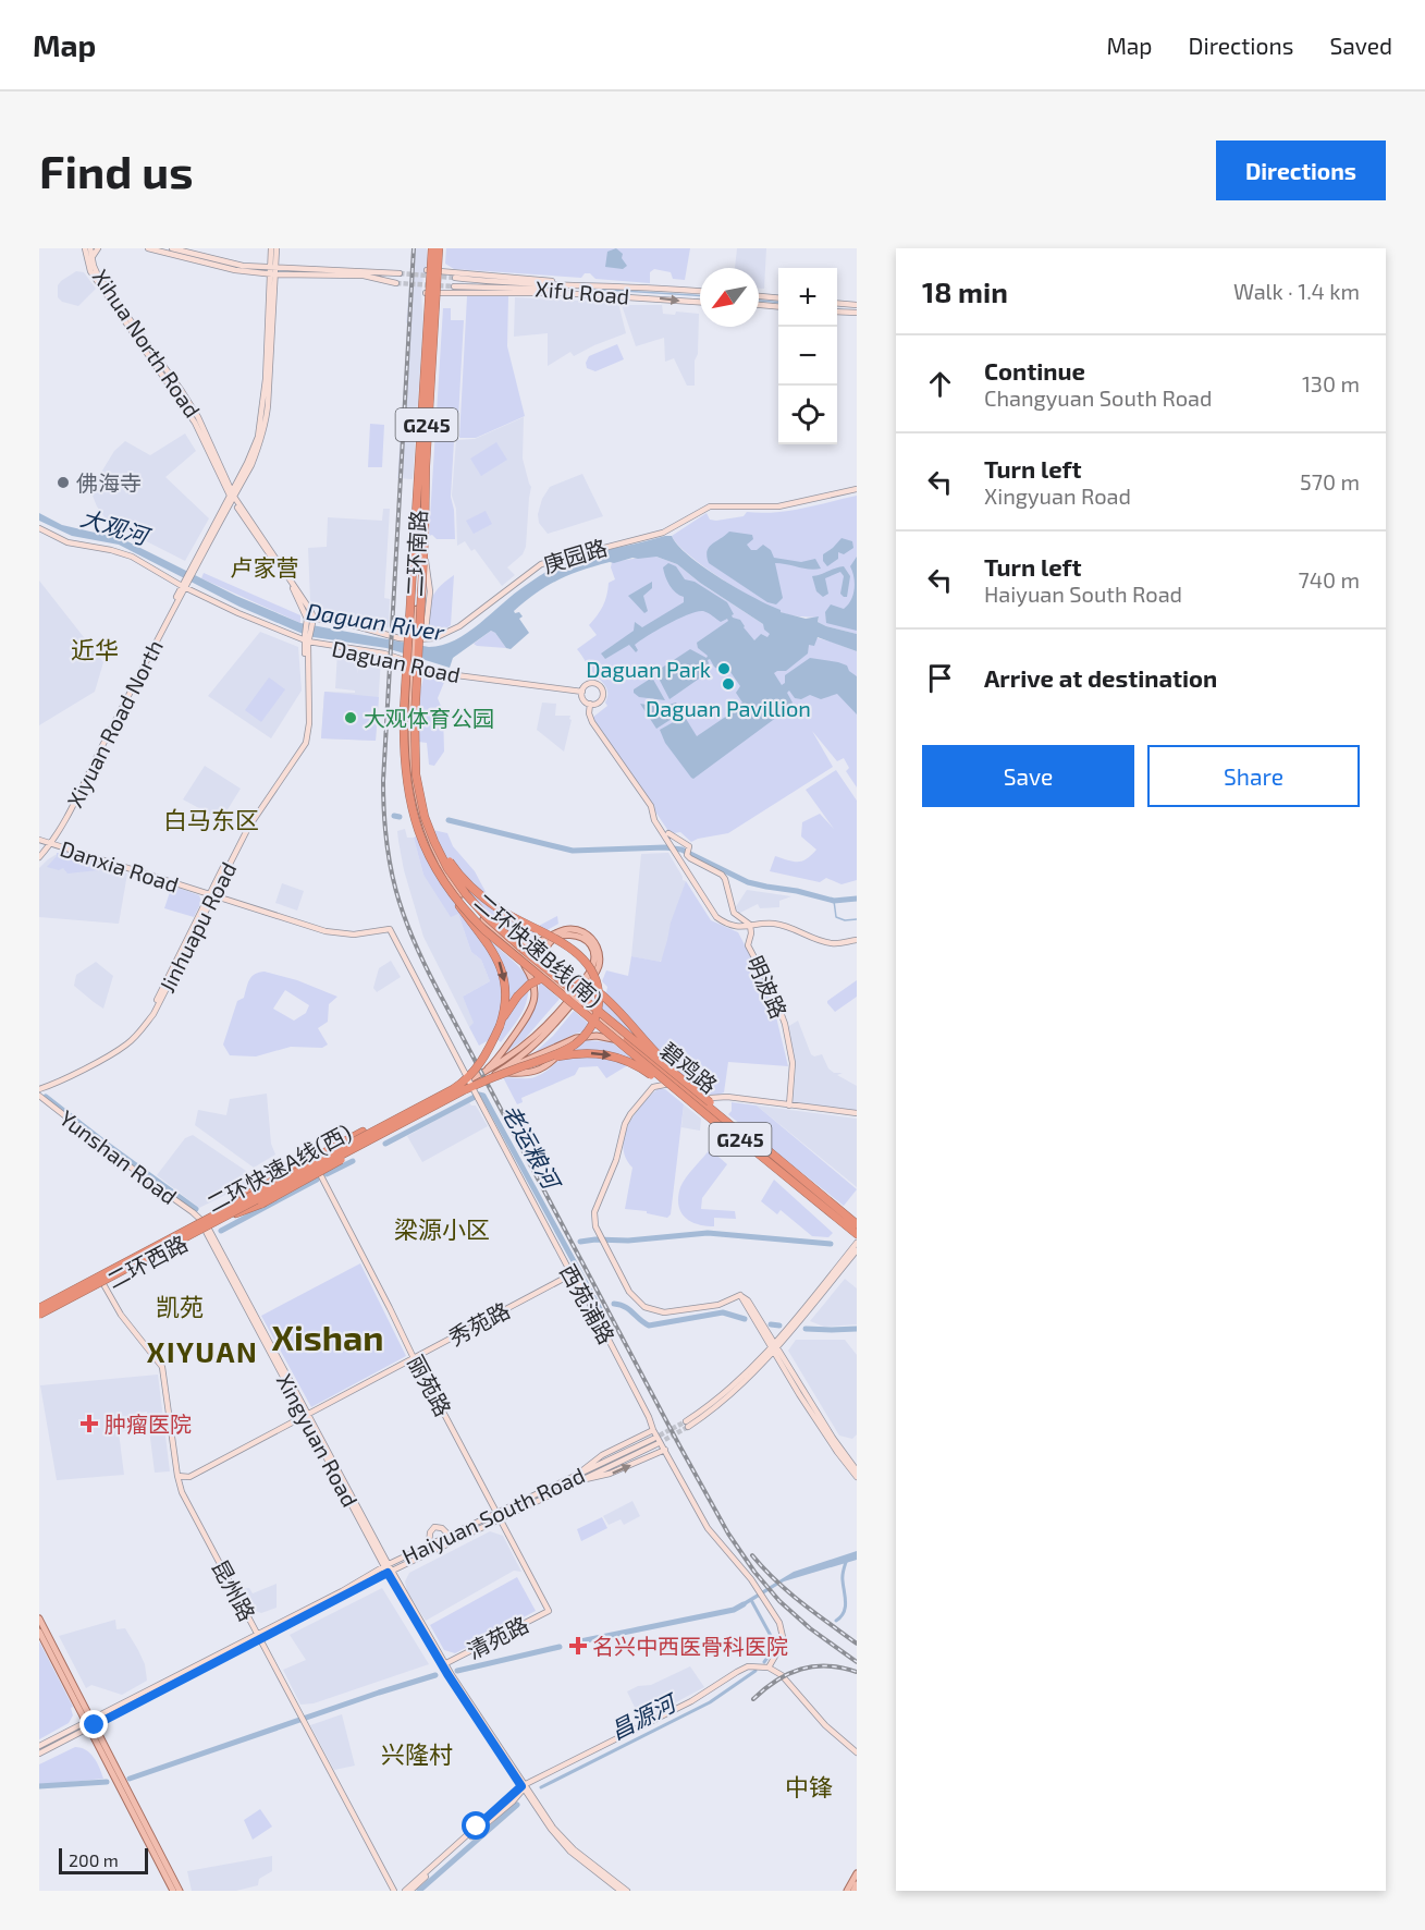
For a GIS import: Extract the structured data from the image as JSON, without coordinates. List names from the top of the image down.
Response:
{
  "streets": {
    "highway": [
      "G245",
      "二环快速B线(南)",
      "碧鸡路",
      "二环快速A线(西)"
    ],
    "main road": ["二环南路", "二环西路"],
    "street": [
      "Xifu Road",
      "Xihua North Road",
      "庚园路",
      "Daguan Road",
      "Xiyuan Road North",
      "Danxia Road",
      "Jinhuapu Road",
      "明波路",
      "Yunshan Road",
      "西苑浦路",
      "秀苑路",
      "丽苑路",
      "Xingyuan Road",
      "Haiyuan South Road",
      "昆州路",
      "清苑路"
    ]
  },
  "crossings": [
    ["Xihua North Road", "庚园路"],
    ["Xihua North Road", "Xiyuan Road North"],
    ["二环南路", "二环快速B线(南)"],
    ["二环南路", "碧鸡路"],
    ["Daguan Road", "Xiyuan Road North"],
    ["Daguan Road", "Jinhuapu Road"],
    ["Xiyuan Road North", "Danxia Road"],
    ["Danxia Road", "Jinhuapu Road"],
    ["Danxia Road", "西苑浦路"],
    ["Yunshan Road", "二环西路"],
    ["Yunshan Road", "Xingyuan Road"],
    ["二环快速A线(西)", "二环西路"],
    ["二环西路", "丽苑路"],
    ["二环西路", "Xingyuan Road"],
    ["二环西路", "昆州路"],
    ["西苑浦路", "秀苑路"],
    ["秀苑路", "丽苑路"],
    ["秀苑路", "Xingyuan Road"],
    ["秀苑路", "昆州路"],
    ["丽苑路", "Haiyuan South Road"],
    ["丽苑路", "清苑路"],
    ["Xingyuan Road", "Haiyuan South Road"],
    ["Xingyuan Road", "清苑路"],
    ["Haiyuan South Road", "昆州路"]
  ],
  "districts": [
    "卢家营",
    "近华",
    "白马东区",
    "梁源小区",
    "凯苑",
    "Xishan",
    "XIYUAN",
    "兴隆村",
    "中锋"
  ],
  "water": [
    "大观河",
    "Daguan River",
    "老运粮河",
    "昌源河"
  ],
  "places": {
    "other": [
      "佛海寺",
      "Daguan Park",
      "Daguan Pavillion",
      "大观体育公园"
    ],
    "health": ["肿瘤医院", "名兴中西医骨科医院"]
  },
  "scale_bar": "200 m",
  "north": "bottom left",
  "page": {
    "header": "Map",
    "nav": ["Map", "Directions", "Saved"],
    "buttons": [
      "Directions",
      ["Save", "Share"]
    ],
    "title": "Find us",
    "heading": ["18 min", "Walk · 1.4 km"],
    "map_buttons": ["+", "−"],
    "list": [
      ["Continue", "Changyuan South Road", "130 m"],
      ["Turn left", "Xingyuan Road", "570 m"],
      ["Turn left", "Haiyuan South Road", "740 m"],
      "Arrive at destination"
    ],
    "scale": "200 m"
  }
}
